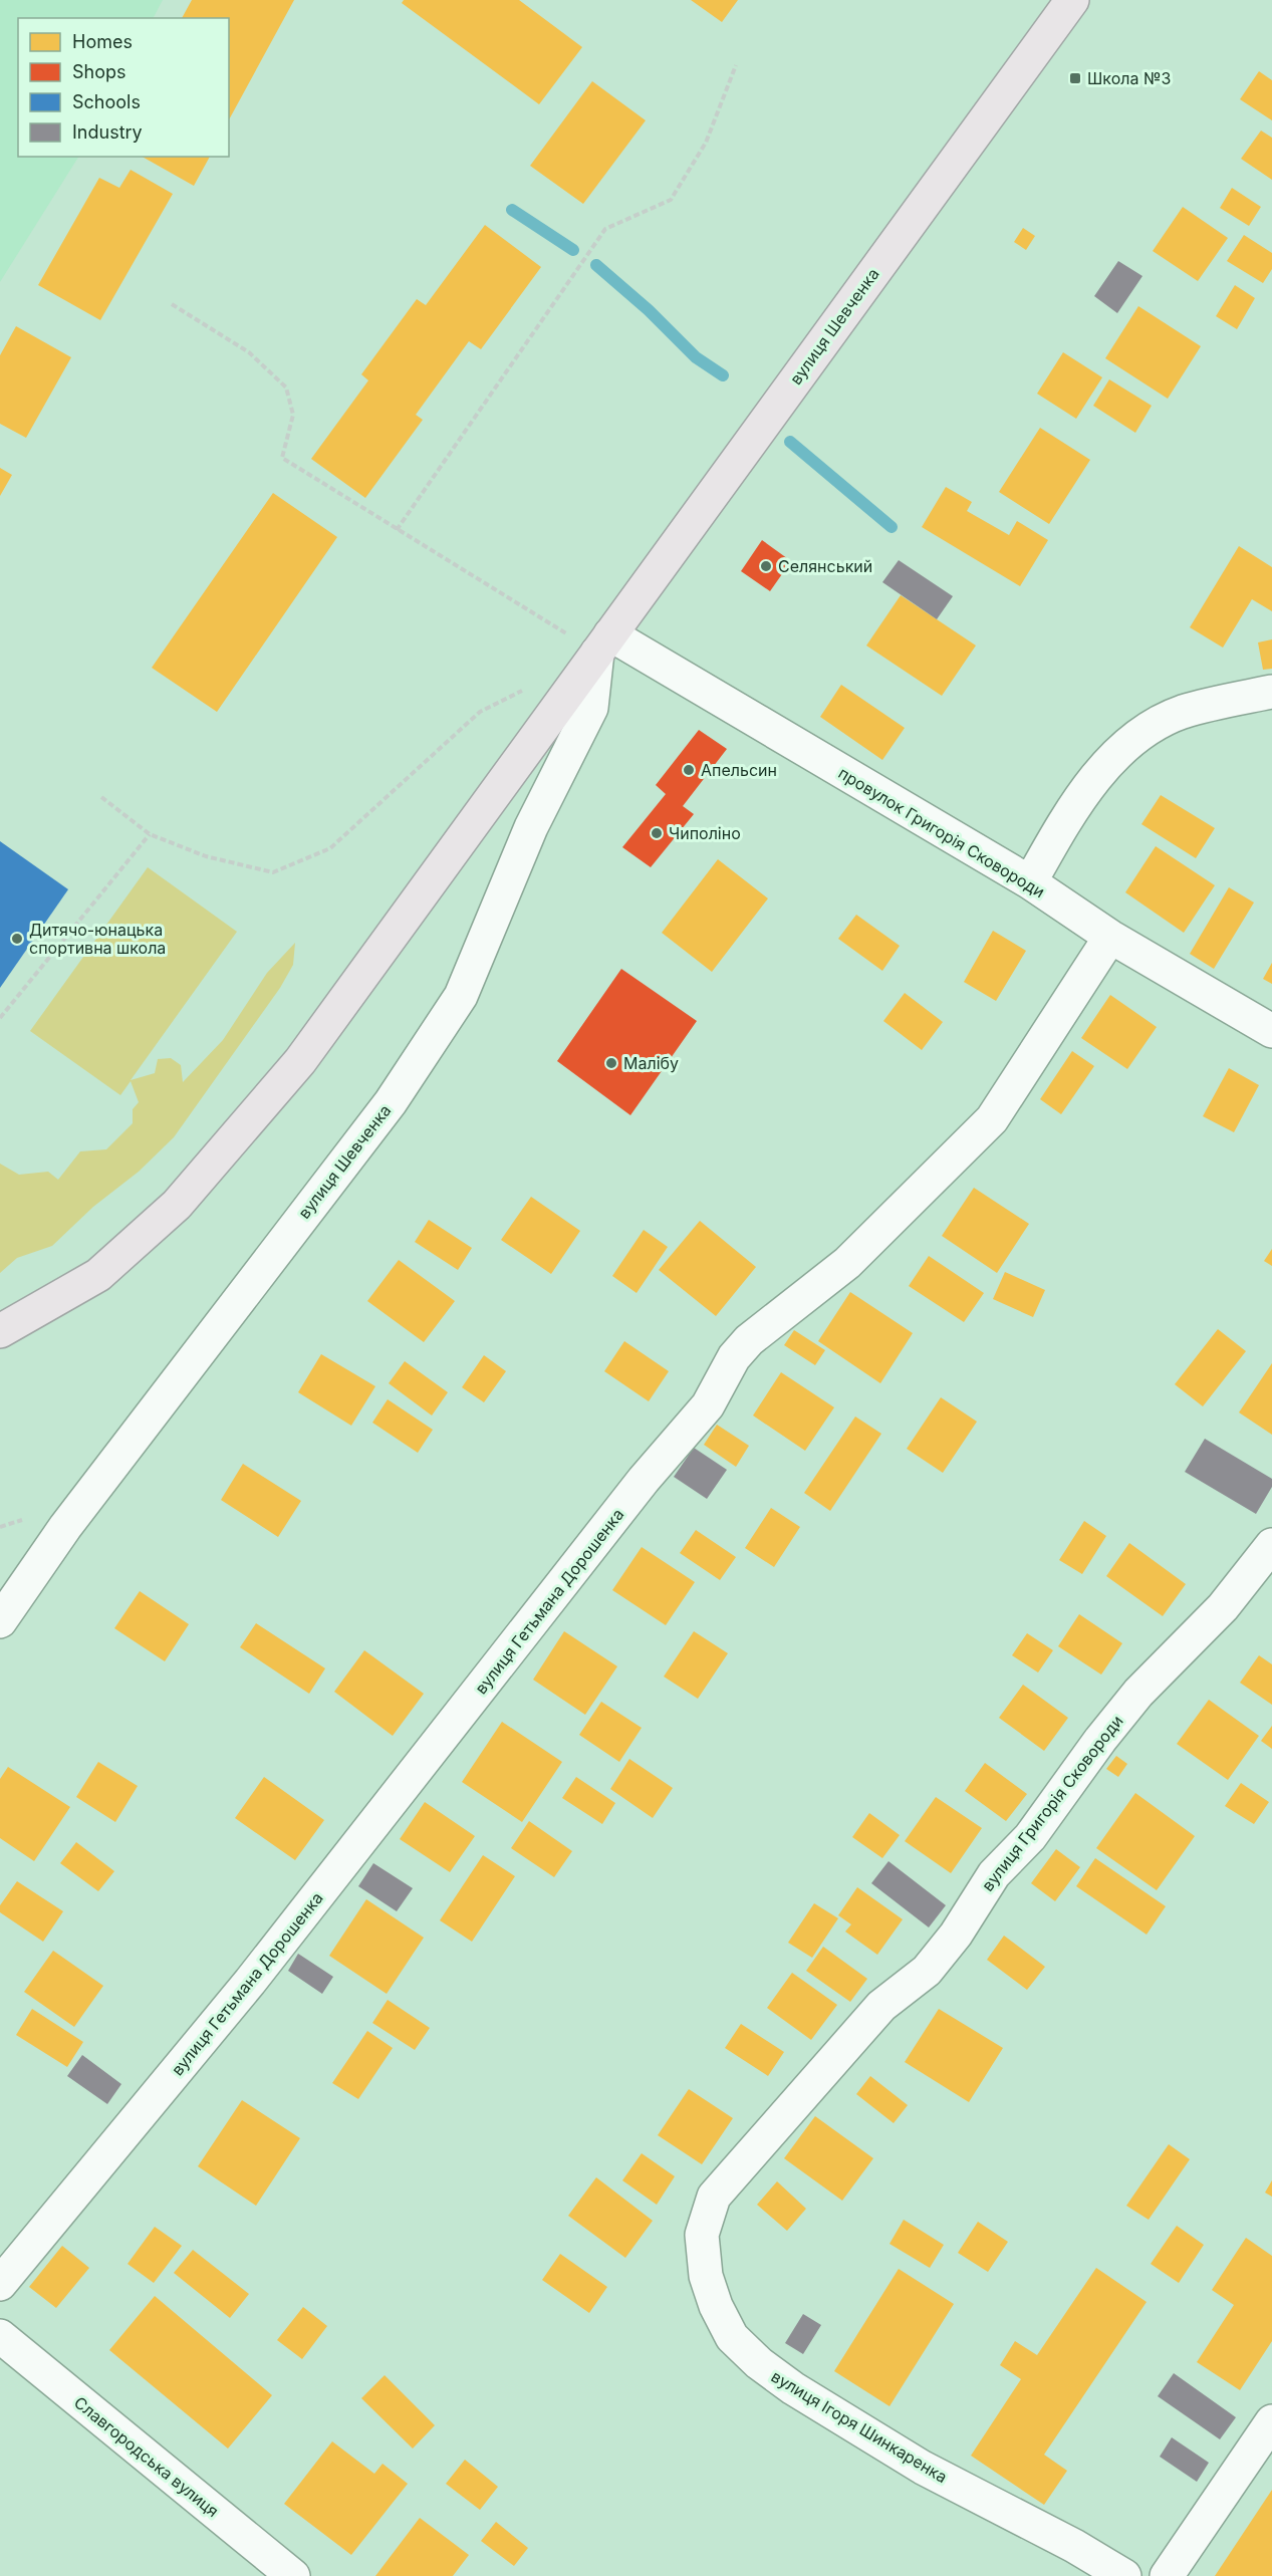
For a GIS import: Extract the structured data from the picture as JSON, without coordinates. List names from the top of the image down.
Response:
{
  "streets": {
    "main road": ["вулиця Шевченка"],
    "street": [
      "провулок Григорія Сковороди",
      "вулиця Гетьмана Дорошенка",
      "вулиця Григорія Сковороди",
      "вулиця Ігоря Шинкаренка",
      "Славгородська вулиця"
    ]
  },
  "crossings": [
    ["вулиця Шевченка", "провулок Григорія Сковороди"],
    ["провулок Григорія Сковороди", "вулиця Гетьмана Дорошенка"],
    ["вулиця Григорія Сковороди", "вулиця Ігоря Шинкаренка"]
  ],
  "places": {
    "transit": ["Школа №3"],
    "other": [
      "Селянський",
      "Апельсин",
      "Чиполіно",
      "Дитячо-юнацька спортивна школа",
      "Малібу"
    ]
  },
  "legend": [
    "Homes",
    "Shops",
    "Schools",
    "Industry"
  ]
}
